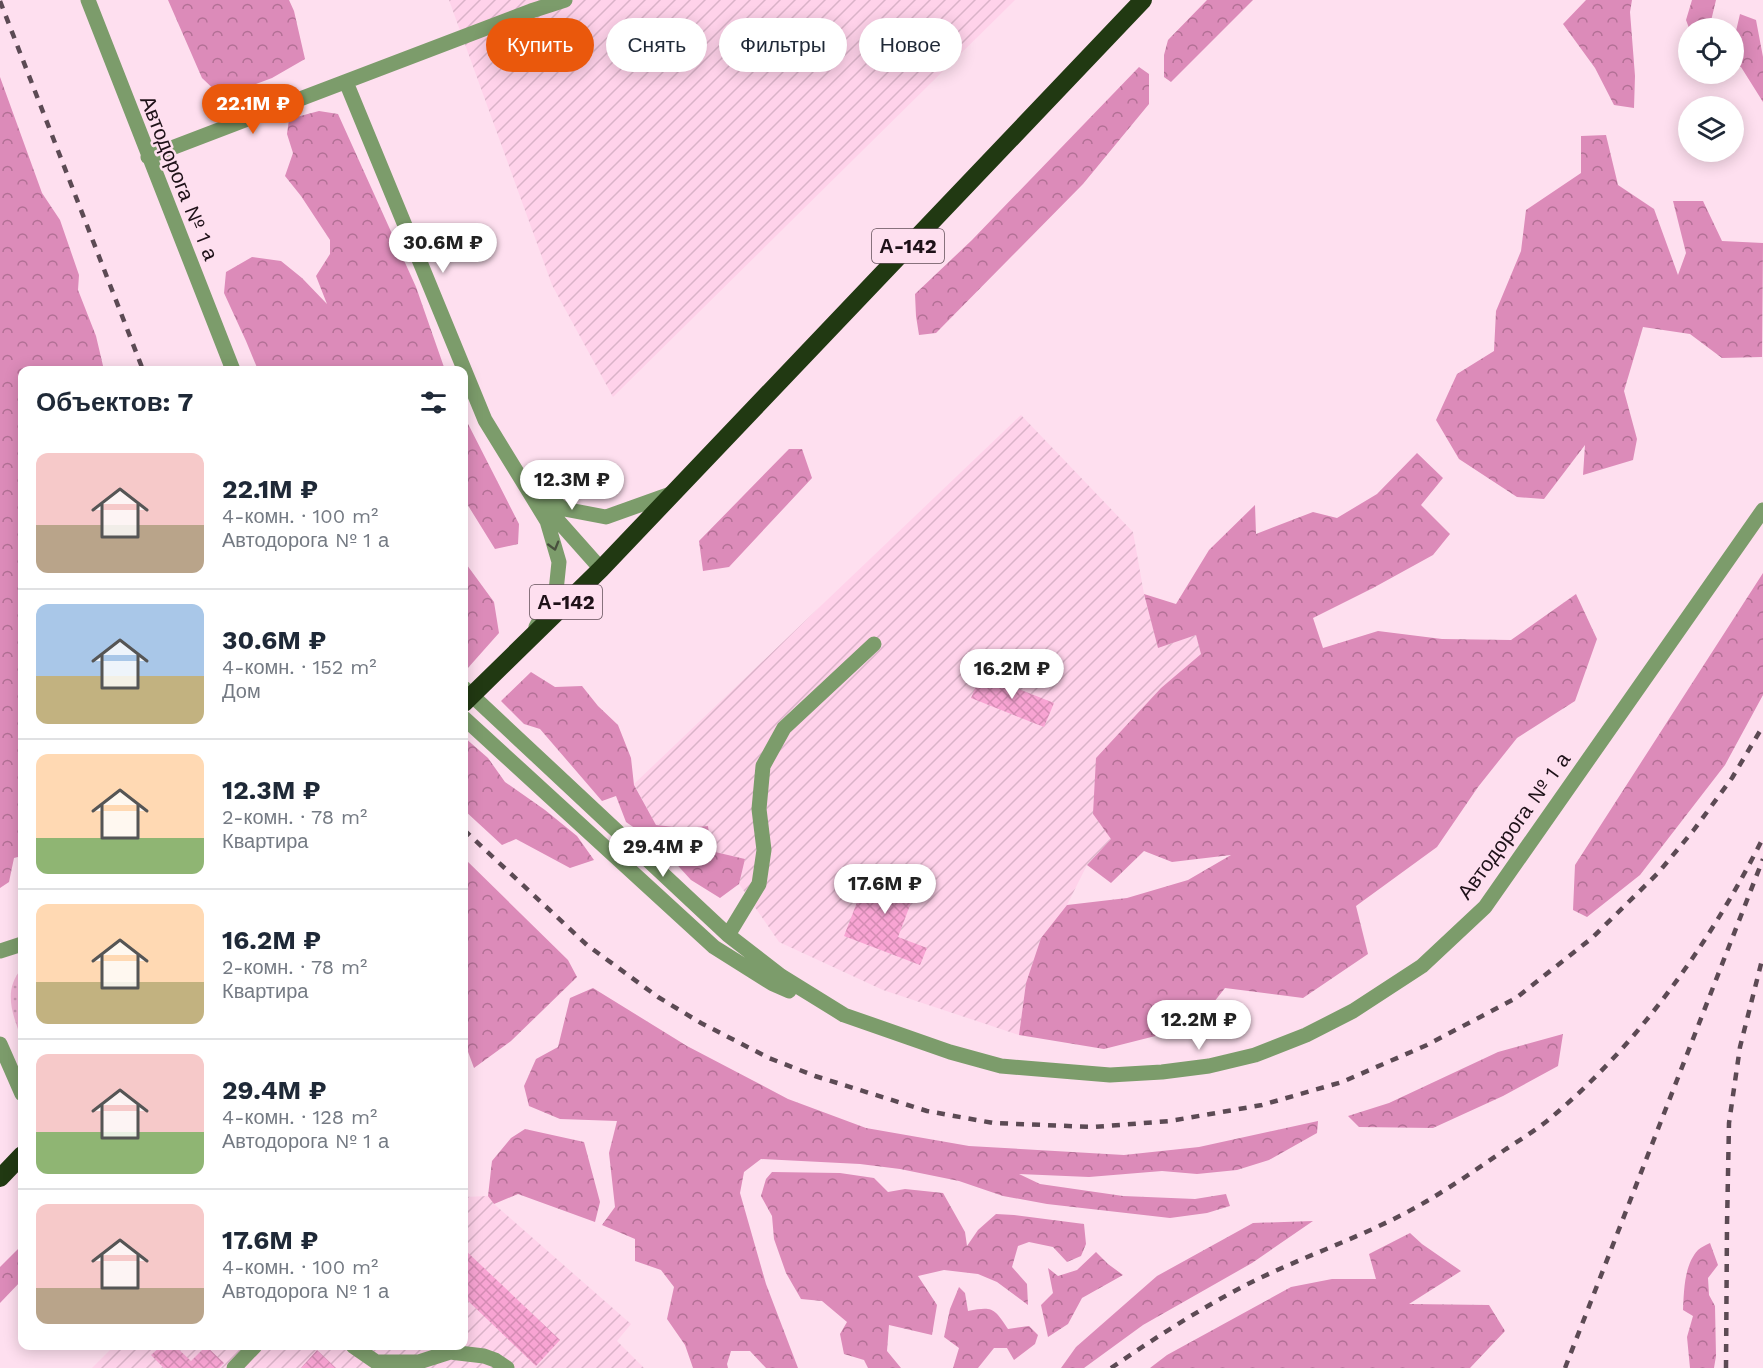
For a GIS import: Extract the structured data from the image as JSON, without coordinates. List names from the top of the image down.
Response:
{
  "streets": {
    "highway": ["А-142"],
    "street": ["Автодорога № 1 а"]
  },
  "page": {
    "chip": [
      "Купить",
      "Снять",
      "Фильтры",
      "Новое"
    ],
    "price": [
      "22.1M ₽",
      "30.6M ₽",
      "12.3M ₽",
      "16.2M ₽",
      "29.4M ₽",
      "17.6M ₽",
      "12.2M ₽"
    ],
    "heading": "Объектов: 7",
    "list": [
      {
        "name": "22.1M ₽",
        "note": "4-комн. · 100 m² · Автодорога № 1 а"
      },
      {
        "name": "30.6M ₽",
        "note": "4-комн. · 152 m² · Дом"
      },
      {
        "name": "12.3M ₽",
        "note": "2-комн. · 78 m² · Квартира"
      },
      {
        "name": "16.2M ₽",
        "note": "2-комн. · 78 m² · Квартира"
      },
      {
        "name": "29.4M ₽",
        "note": "4-комн. · 128 m² · Автодорога № 1 а"
      },
      {
        "name": "17.6M ₽",
        "note": "4-комн. · 100 m² · Автодорога № 1 а"
      }
    ]
  }
}
